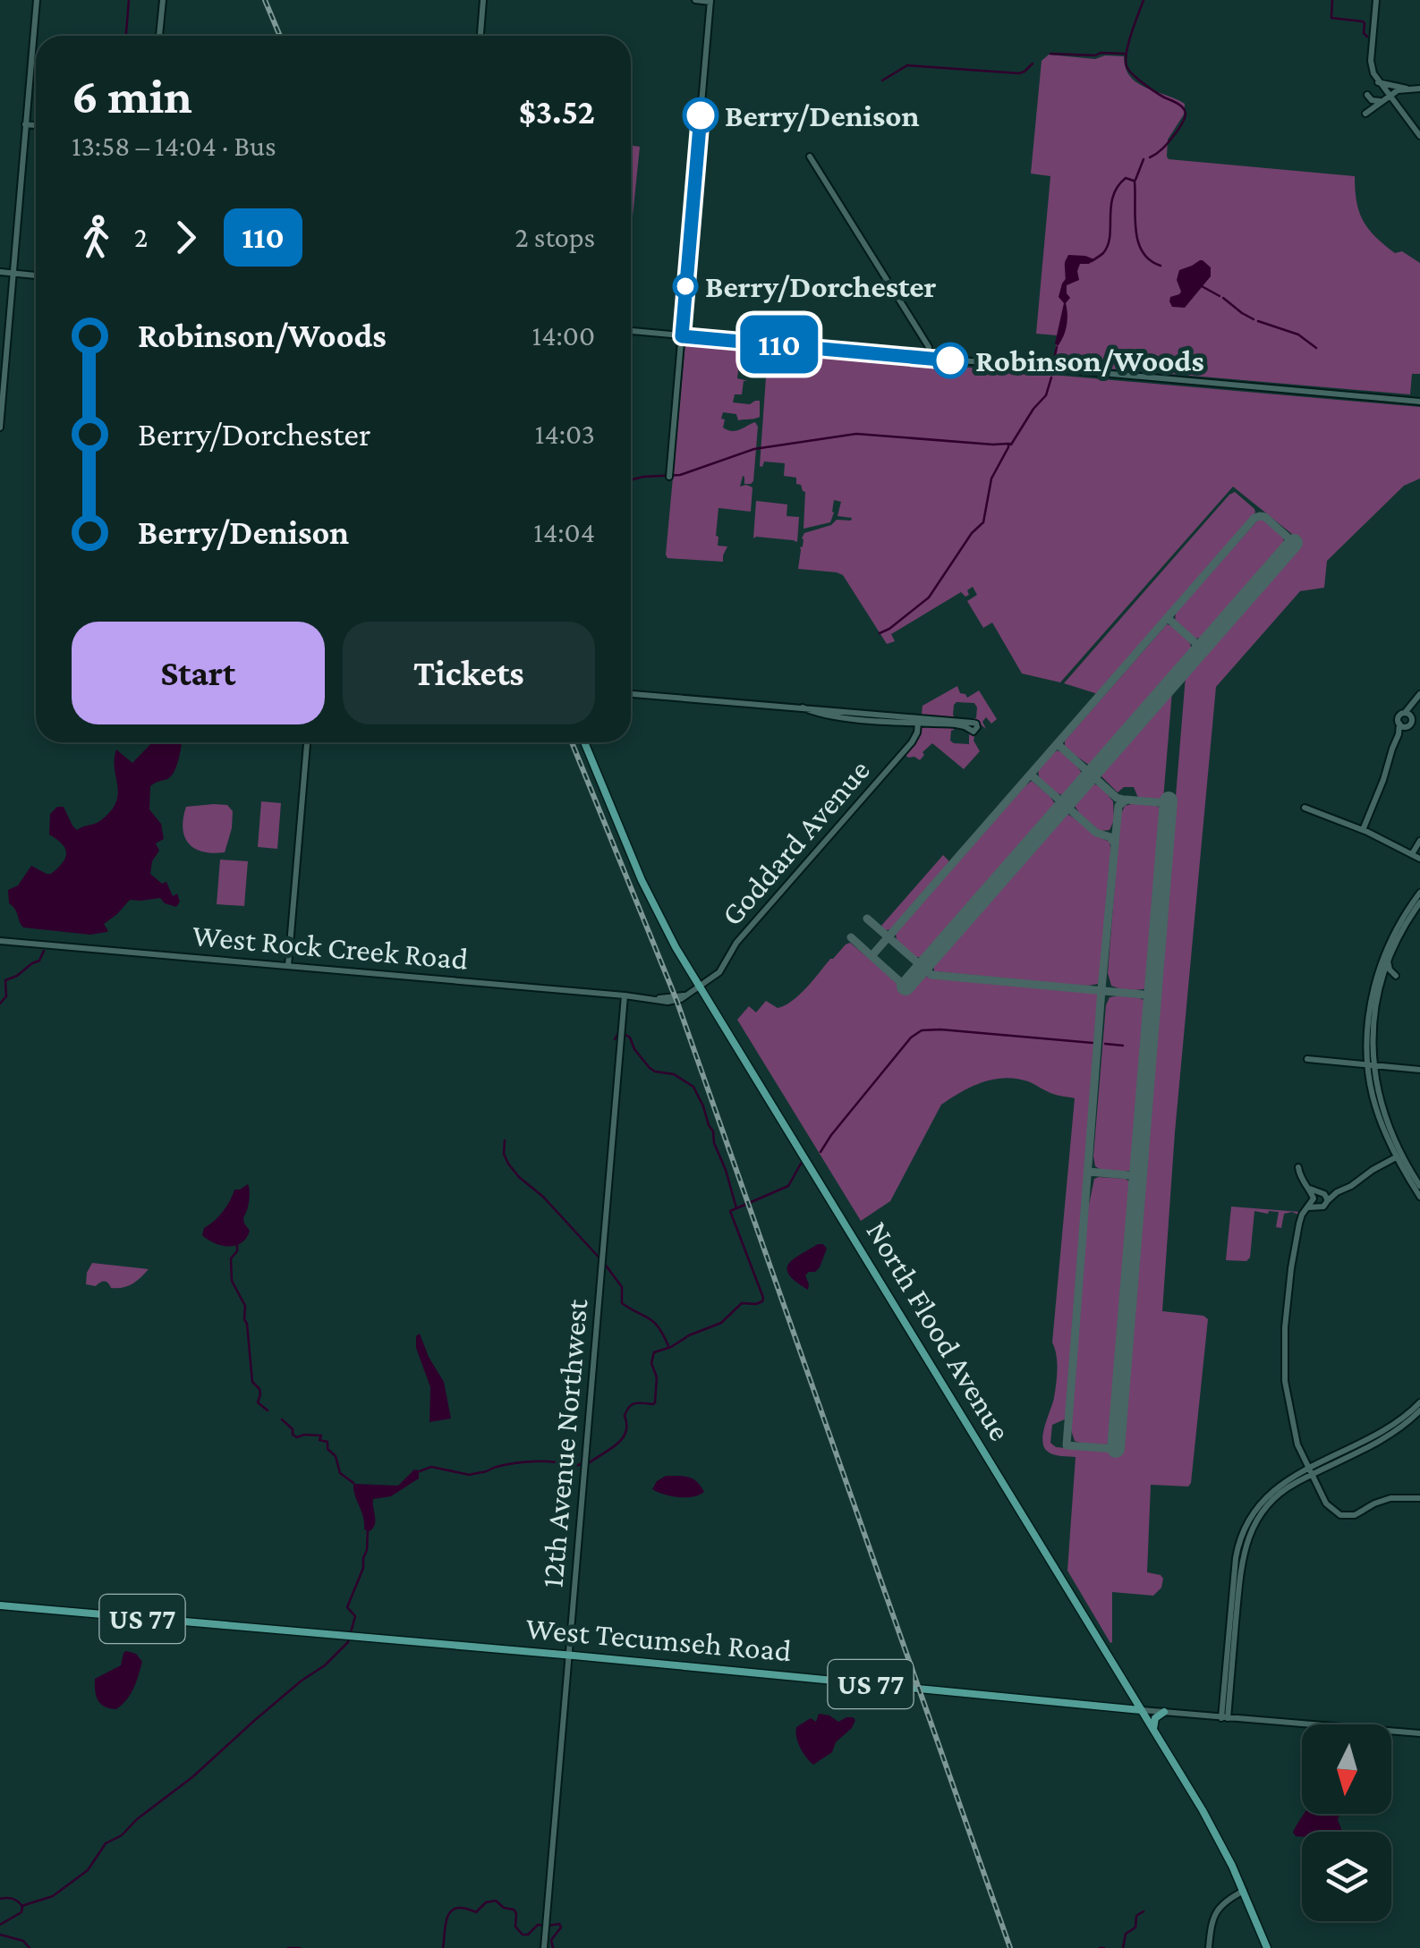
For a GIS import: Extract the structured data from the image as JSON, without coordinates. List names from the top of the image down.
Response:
{
  "streets": {
    "main road": ["North Flood Avenue", "US 77", "West Tecumseh Road"],
    "street": ["Goddard Avenue", "West Rock Creek Road", "12th Avenue Northwest"]
  },
  "crossings": [
    ["Goddard Avenue", "West Rock Creek Road"],
    ["Goddard Avenue", "North Flood Avenue"],
    ["West Rock Creek Road", "North Flood Avenue"],
    ["West Rock Creek Road", "12th Avenue Northwest"],
    ["North Flood Avenue", "West Tecumseh Road"],
    ["12th Avenue Northwest", "West Tecumseh Road"]
  ],
  "places": ["Berry/Denison", "Berry/Dorchester", "Robinson/Woods"],
  "lines": ["bus line 110"],
  "north": "bottom",
  "page": {
    "on_map": "110",
    "heading": ["6 min", "13:58 – 14:04 · Bus", "$3.52"],
    "legs": ["2", "110", "2 stops"],
    "list": [
      {
        "name": "Robinson/Woods",
        "value": "14:00"
      },
      {
        "name": "Berry/Dorchester",
        "value": "14:03"
      },
      {
        "name": "Berry/Denison",
        "value": "14:04"
      }
    ],
    "buttons": ["Start", "Tickets"]
  }
}
